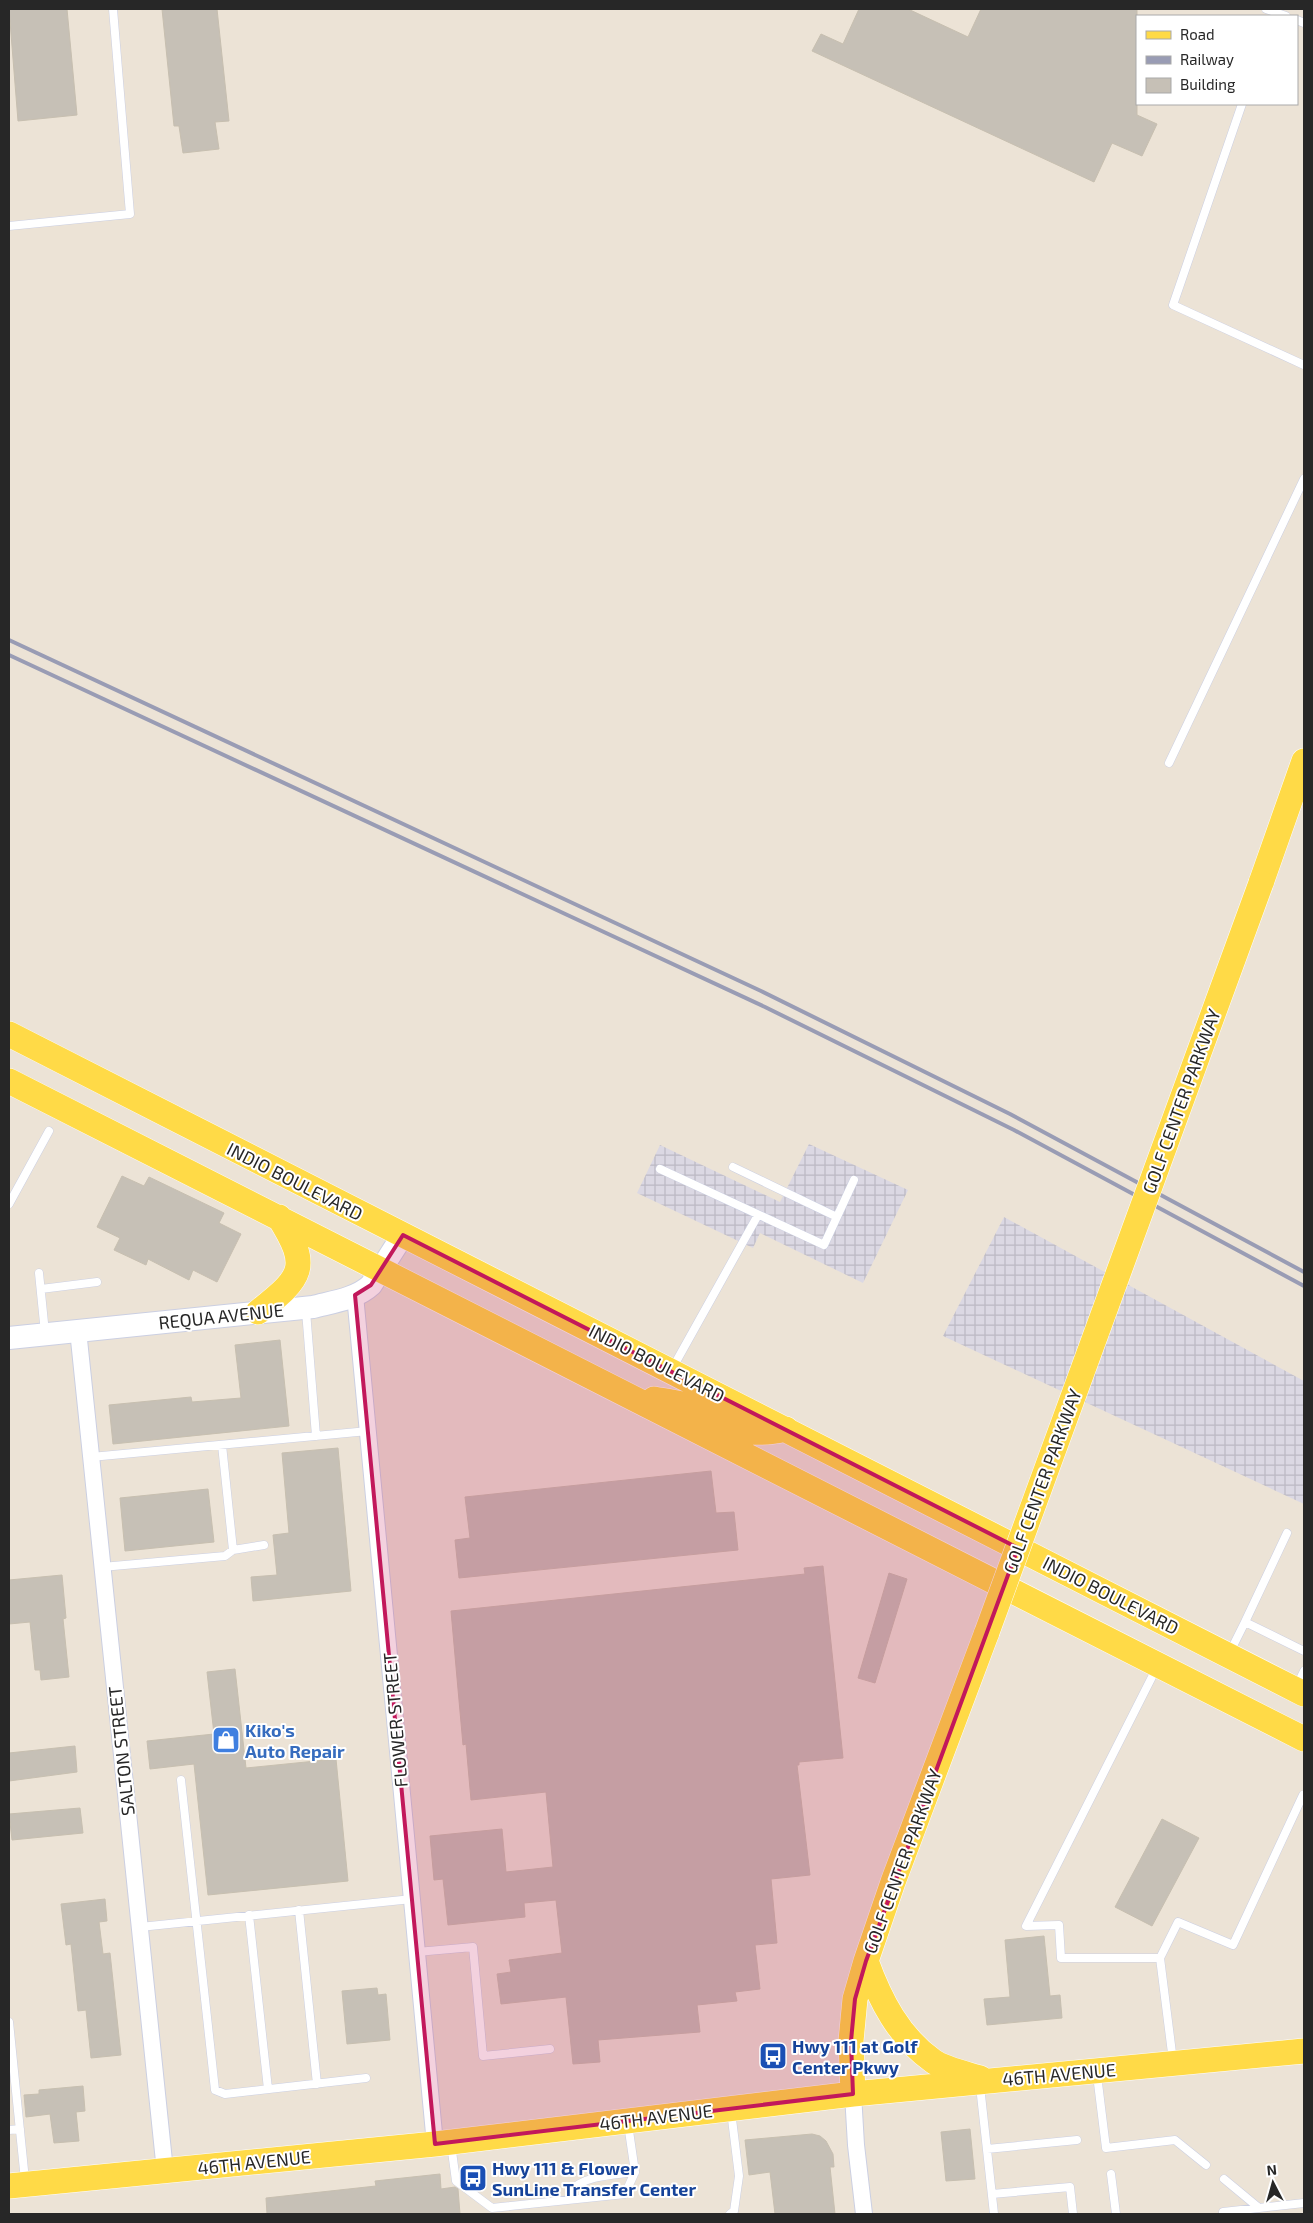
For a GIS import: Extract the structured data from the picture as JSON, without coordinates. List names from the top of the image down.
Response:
{
  "streets": {
    "main road": ["GOLF CENTER PARKWAY", "INDIO BOULEVARD", "46TH AVENUE"],
    "street": ["REQUA AVENUE", "FLOWER STREET", "SALTON STREET"]
  },
  "crossings": [
    ["GOLF CENTER PARKWAY", "46TH AVENUE"],
    ["INDIO BOULEVARD", "REQUA AVENUE"],
    ["REQUA AVENUE", "FLOWER STREET"],
    ["REQUA AVENUE", "SALTON STREET"],
    ["FLOWER STREET", "46TH AVENUE"],
    ["SALTON STREET", "46TH AVENUE"]
  ],
  "places": {
    "shop": ["Kiko's Auto Repair"],
    "bus stop": ["Hwy 111 at Golf Center Pkwy", "Hwy 111 & Flower SunLine Transfer Center"]
  },
  "legend": ["Road", "Railway", "Building"],
  "north": "top"
}
